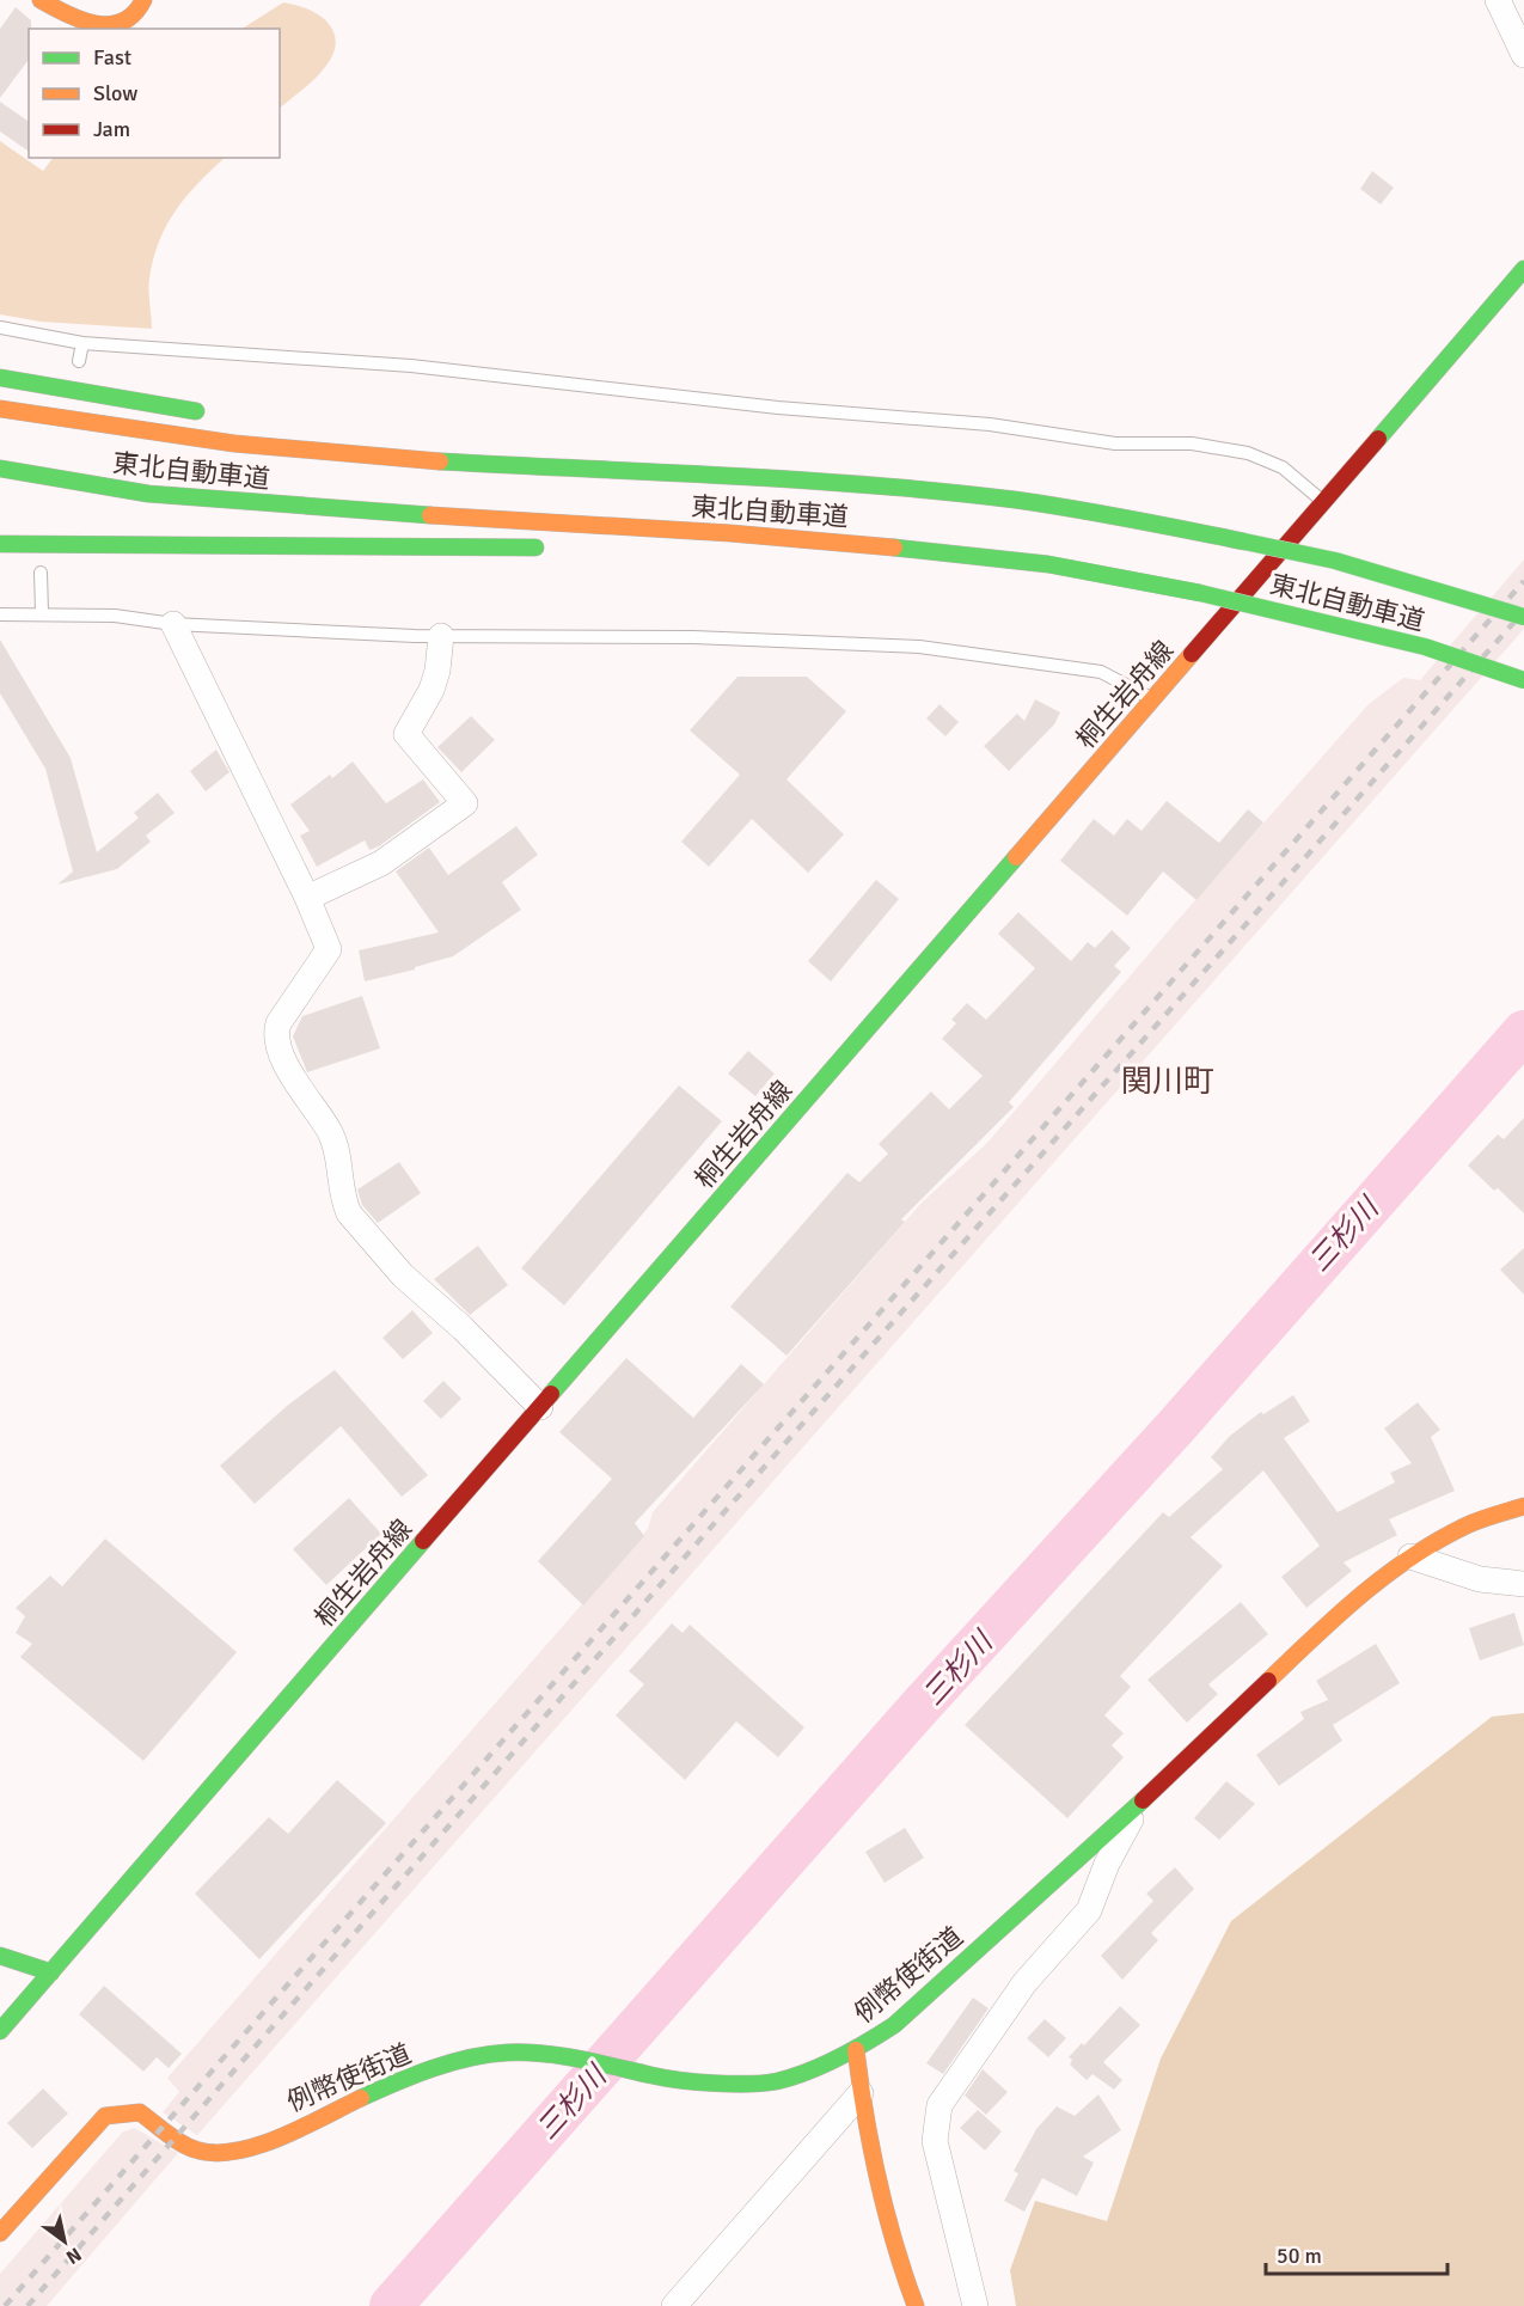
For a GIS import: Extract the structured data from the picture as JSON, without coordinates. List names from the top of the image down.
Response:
{
  "streets": {
    "main road": ["東北自動車道", "桐生岩舟線", "例幣使街道"]
  },
  "districts": ["関川町"],
  "water": ["三杉川"],
  "legend": ["Fast", "Slow", "Jam"],
  "scale_bar": "50 m",
  "north": "bottom right"
}
